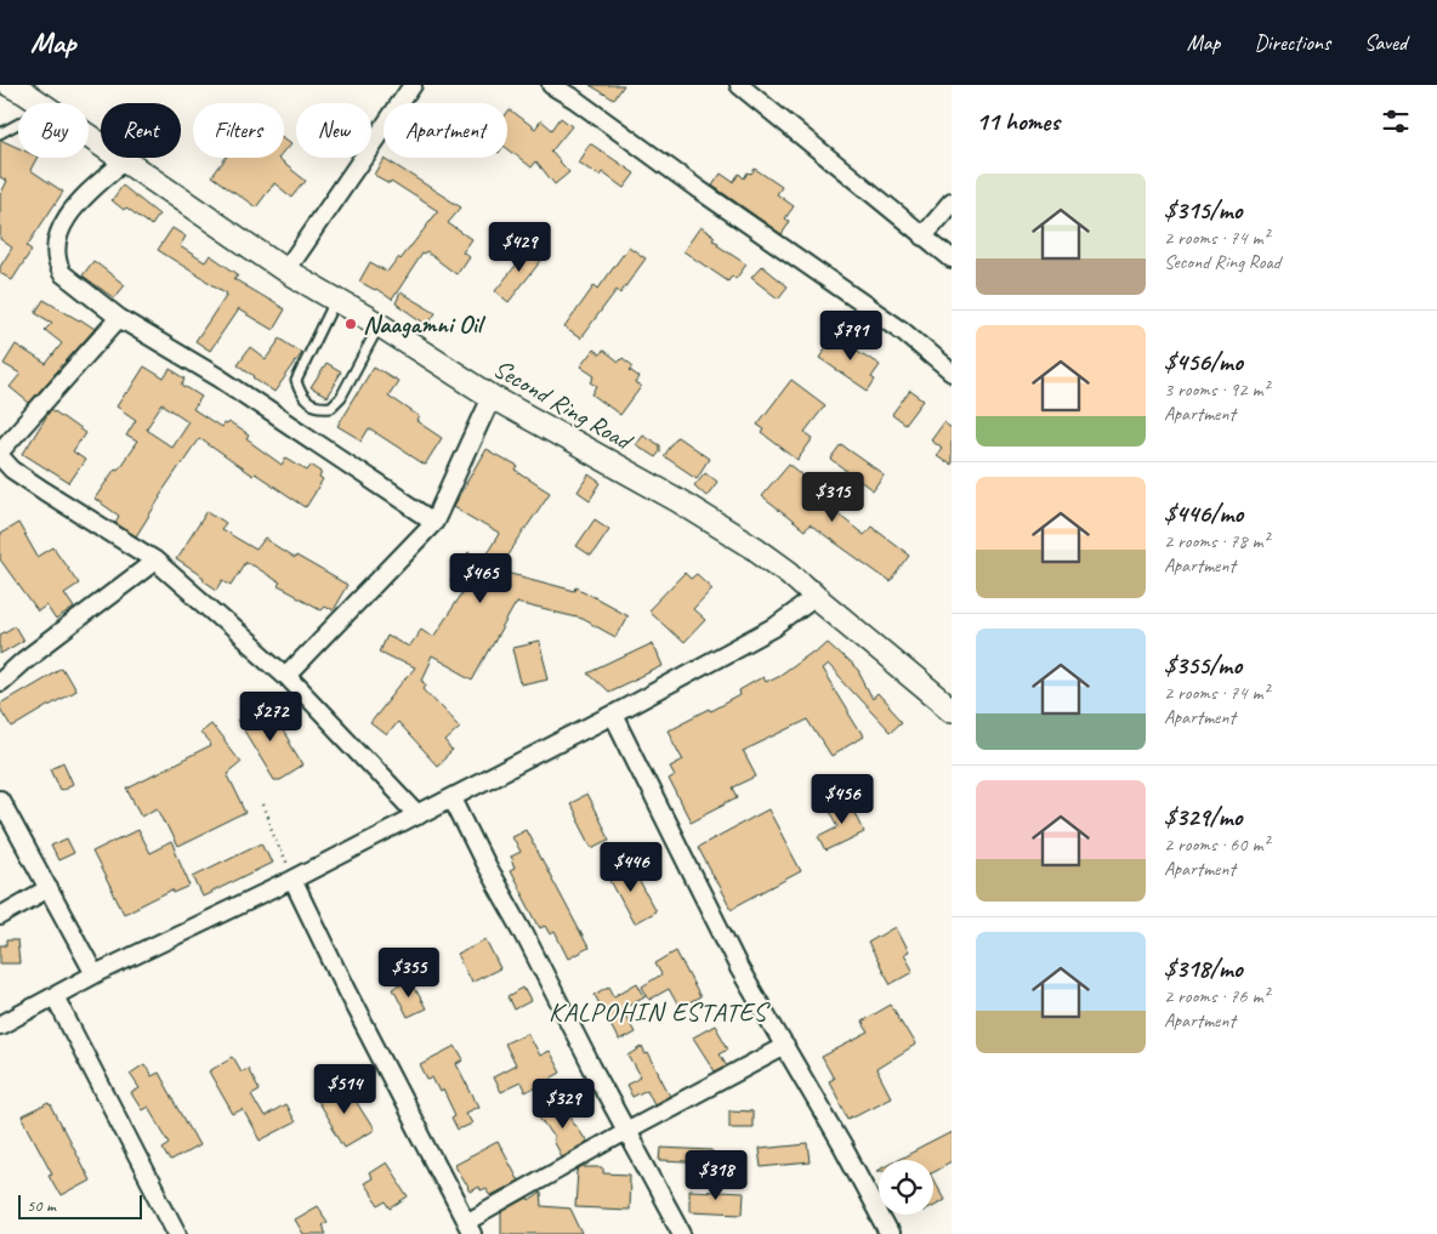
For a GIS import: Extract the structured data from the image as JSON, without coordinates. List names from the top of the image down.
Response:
{
  "streets": {
    "street": ["Second Ring Road"]
  },
  "districts": ["KALPOHIN ESTATES"],
  "places": ["Naagamni Oil"],
  "scale_bar": "50 m",
  "page": {
    "header": "Map",
    "nav": ["Map", "Directions", "Saved"],
    "heading": "11 homes",
    "chip": [
      "Buy",
      "Rent",
      "Filters",
      "New",
      "Apartment"
    ],
    "list": [
      {
        "name": "$315/mo",
        "note": "2 rooms · 74 m² · Second Ring Road"
      },
      {
        "name": "$456/mo",
        "note": "3 rooms · 92 m² · Apartment"
      },
      {
        "name": "$446/mo",
        "note": "2 rooms · 78 m² · Apartment"
      },
      {
        "name": "$355/mo",
        "note": "2 rooms · 74 m² · Apartment"
      },
      {
        "name": "$329/mo",
        "note": "2 rooms · 60 m² · Apartment"
      },
      {
        "name": "$318/mo",
        "note": "2 rooms · 76 m² · Apartment"
      }
    ],
    "price": [
      "$429",
      "$791",
      "$315",
      "$465",
      "$272",
      "$456",
      "$446",
      "$355",
      "$514",
      "$329",
      "$318"
    ],
    "scale": "50 m"
  }
}
